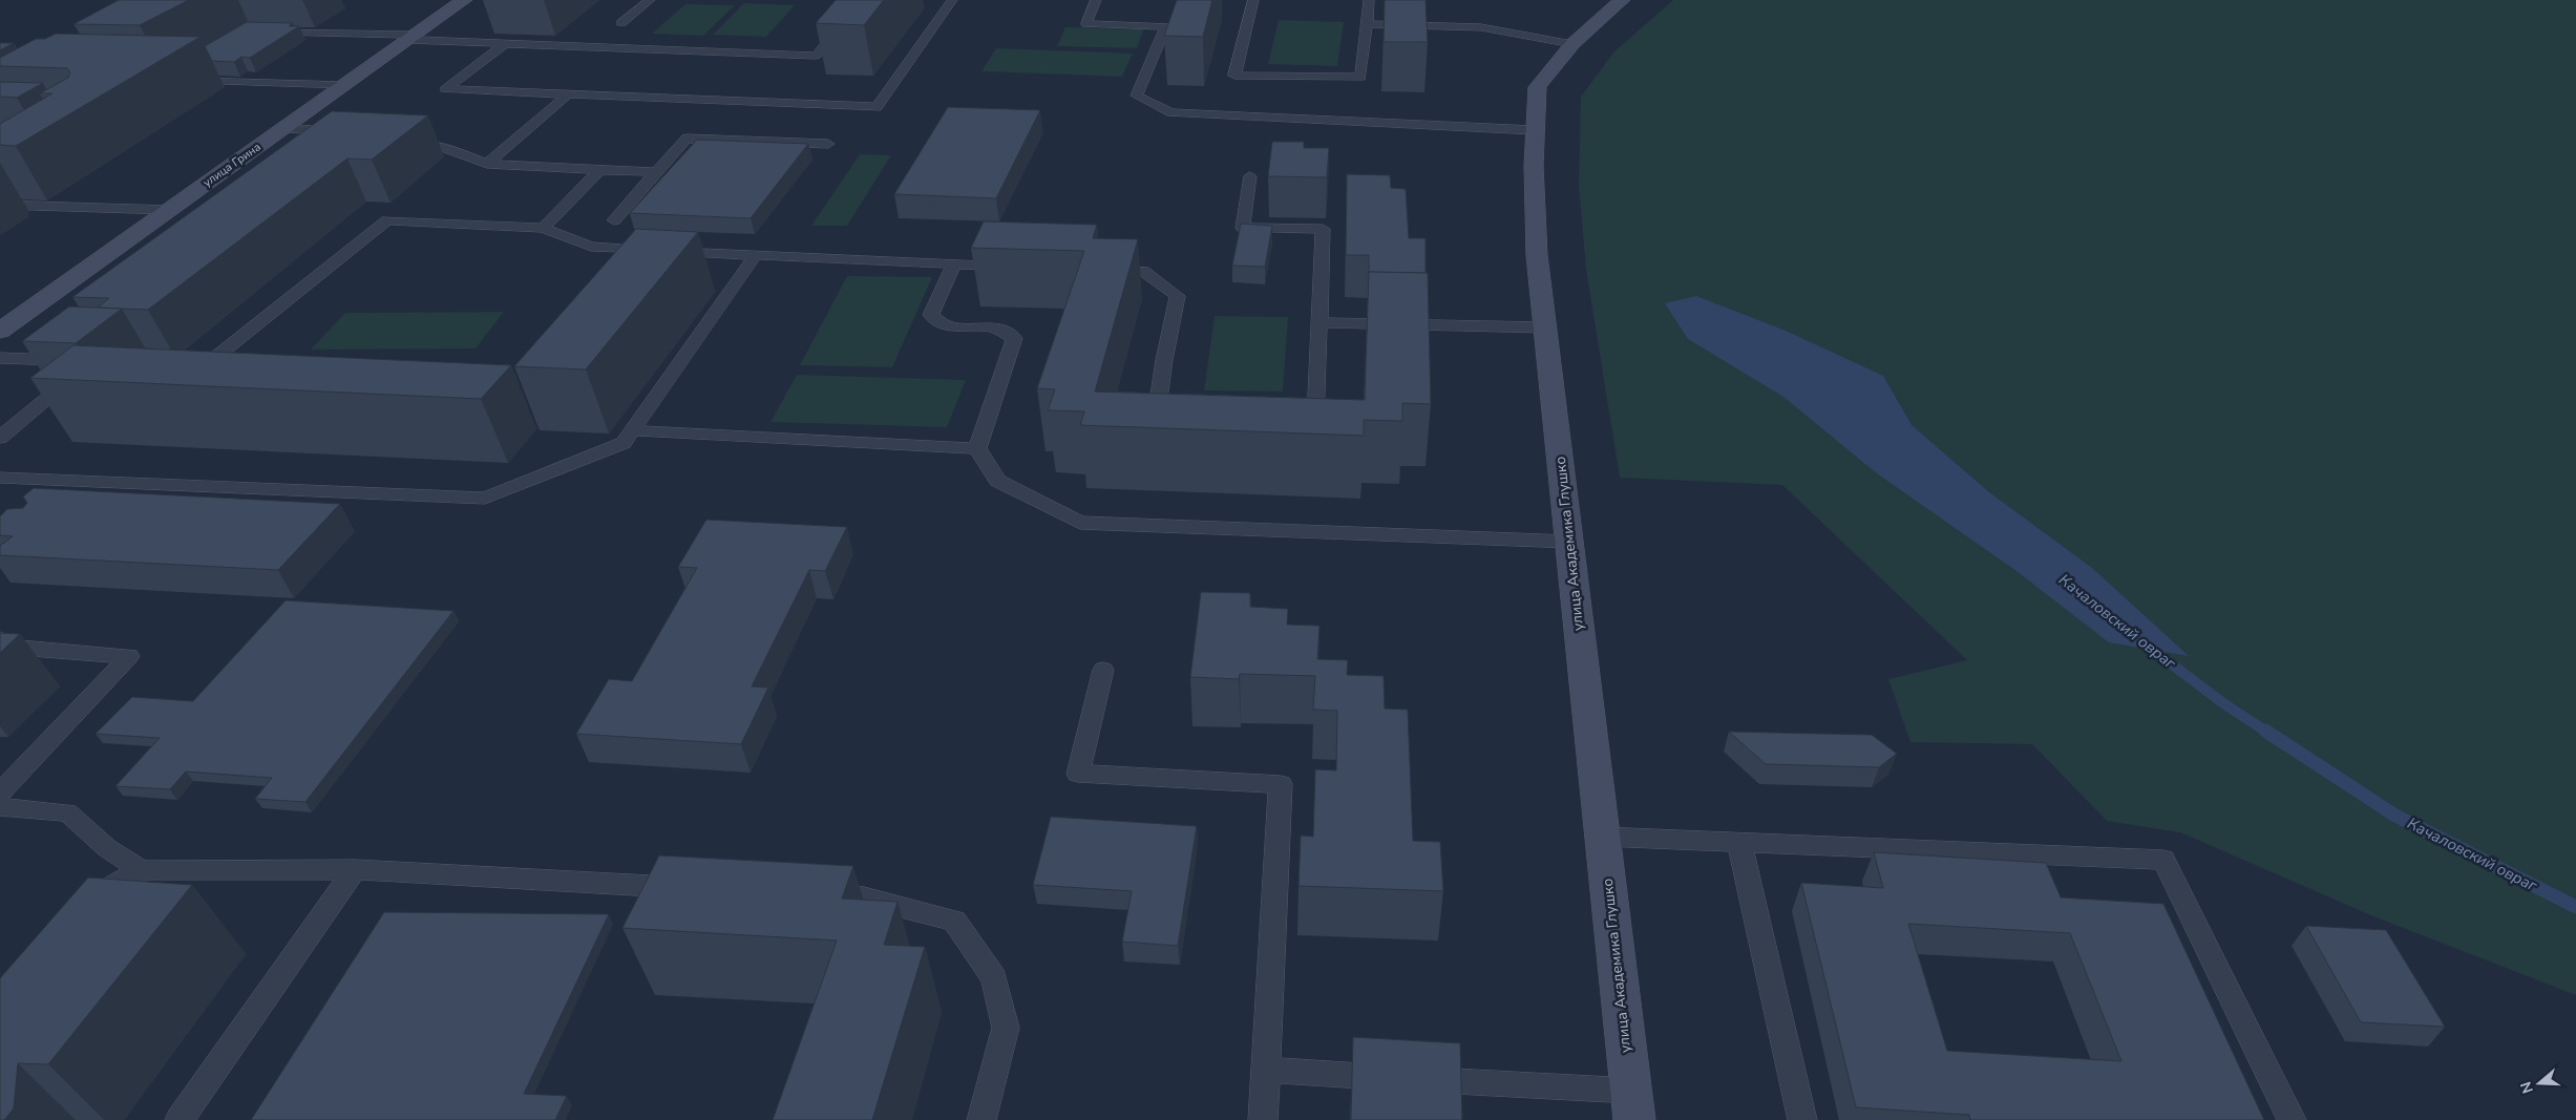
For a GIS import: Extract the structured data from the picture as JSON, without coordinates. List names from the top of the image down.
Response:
{
  "streets": {
    "street": ["улица Грина", "улица Академика Глушко"]
  },
  "water": ["Качаловский овраг"],
  "north": "left"
}
